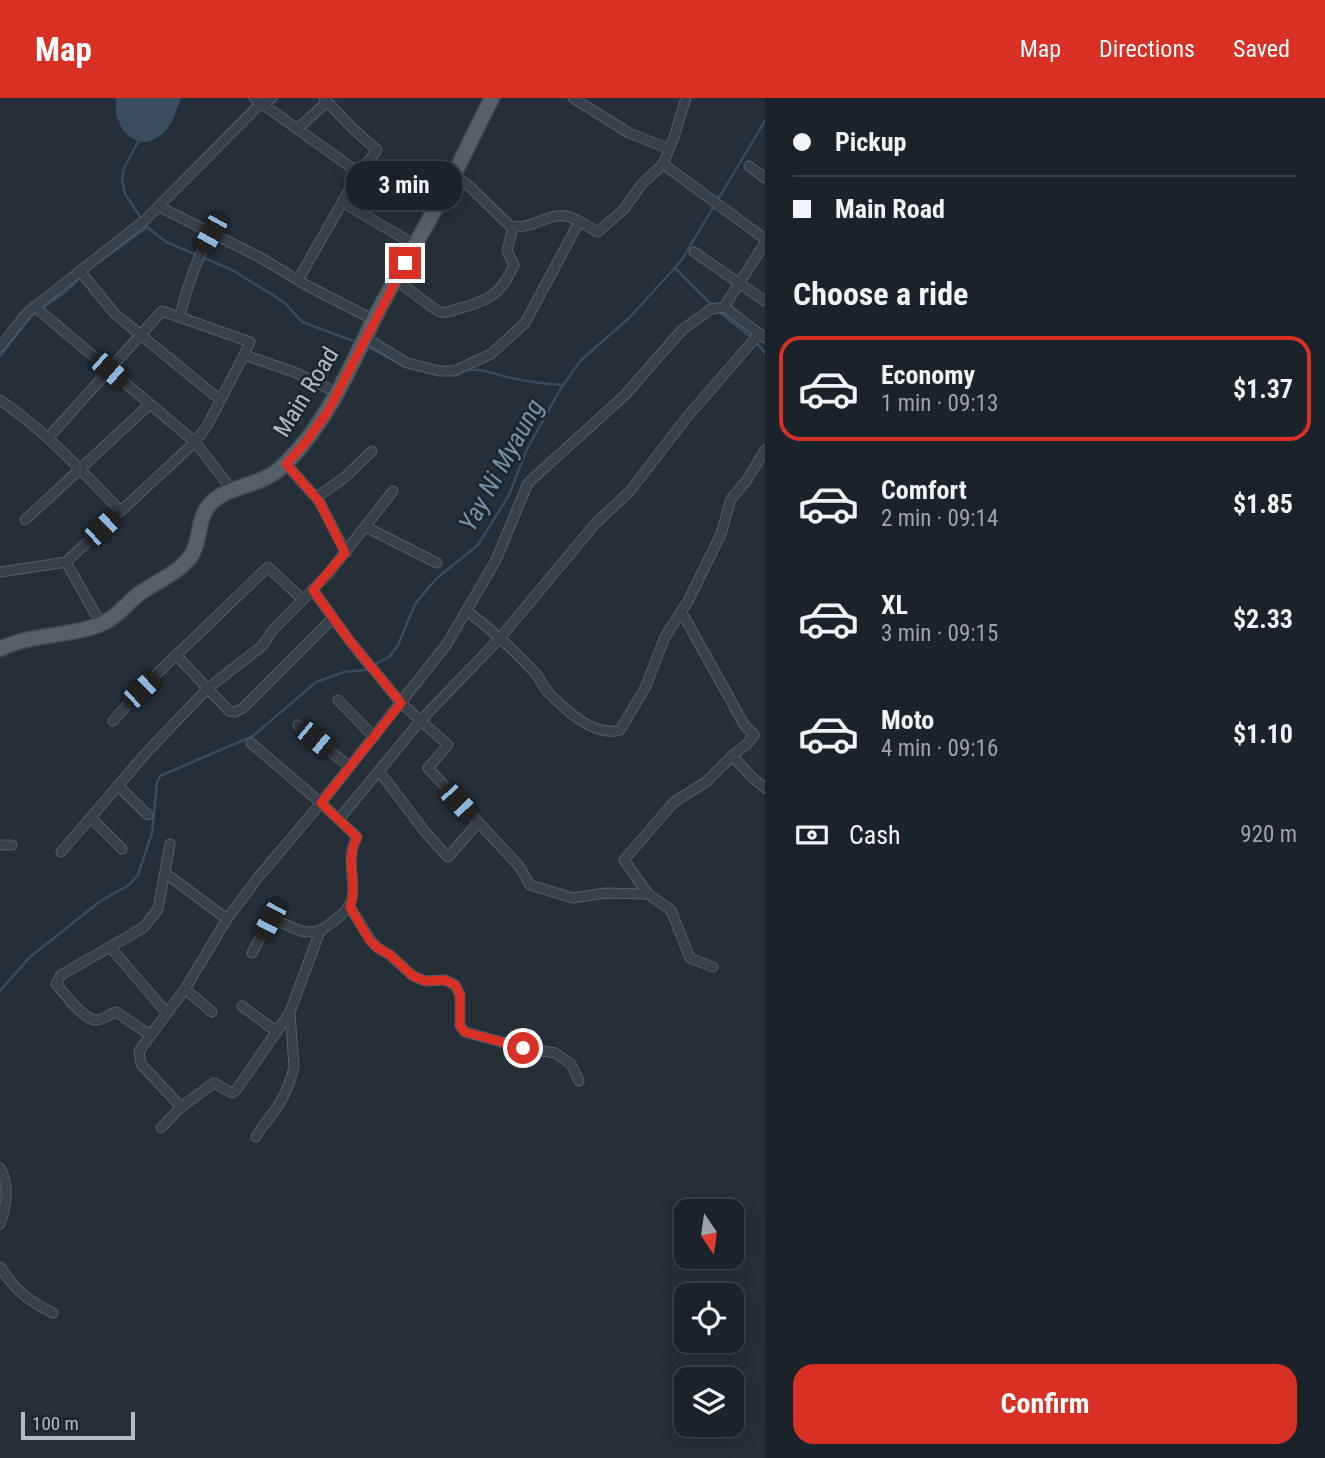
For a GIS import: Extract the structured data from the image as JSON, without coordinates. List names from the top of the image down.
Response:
{
  "streets": {
    "main road": ["Main Road"]
  },
  "water": ["Yay Ni Myaung"],
  "scale_bar": "100 m",
  "north": "bottom",
  "page": {
    "header": "Map",
    "nav": ["Map", "Directions", "Saved"],
    "banner": ["Pickup", "Main Road"],
    "bubble": "3 min",
    "heading": "Choose a ride",
    "list": [
      {
        "name": "Economy",
        "note": "1 min · 09:13",
        "value": "$1.37"
      },
      {
        "name": "Comfort",
        "note": "2 min · 09:14",
        "value": "$1.85"
      },
      {
        "name": "XL",
        "note": "3 min · 09:15",
        "value": "$2.33"
      },
      {
        "name": "Moto",
        "note": "4 min · 09:16",
        "value": "$1.10"
      }
    ],
    "pay": ["Cash", "920 m"],
    "buttons": "Confirm",
    "scale": "100 m"
  }
}
